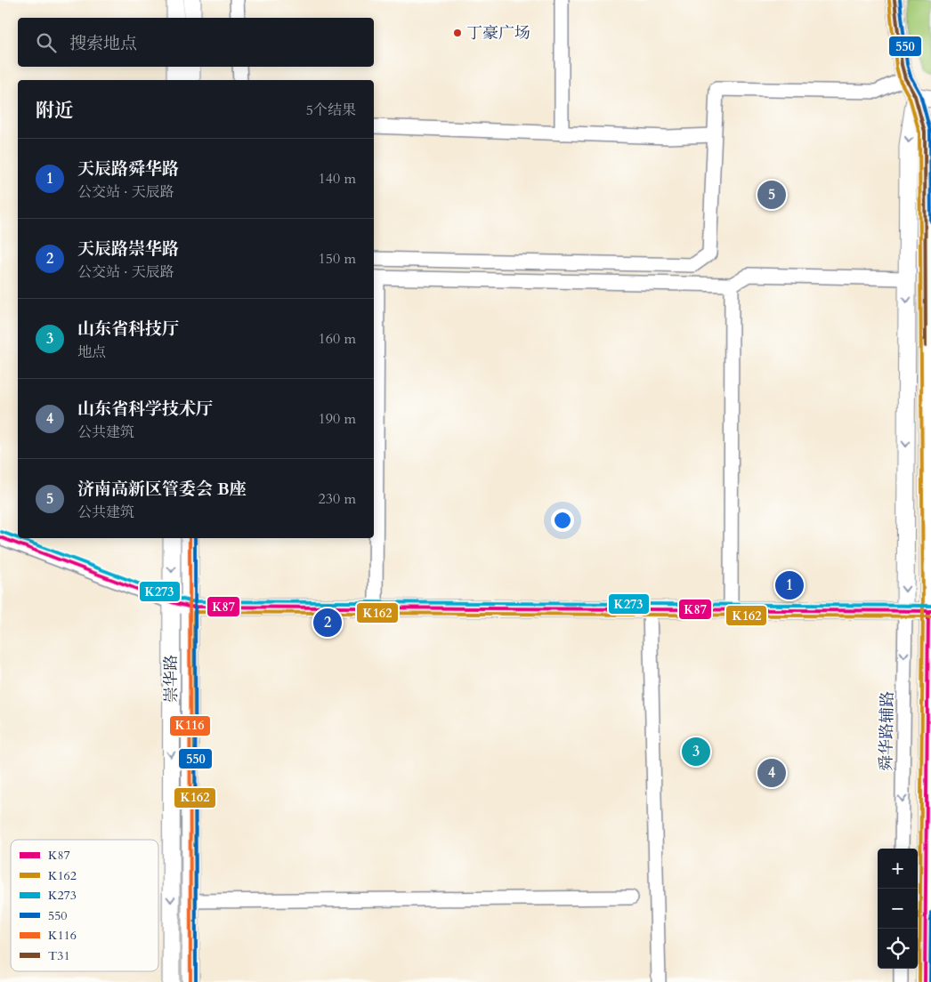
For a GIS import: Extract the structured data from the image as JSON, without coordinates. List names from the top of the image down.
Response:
{
  "streets": {
    "main road": ["崇华路"],
    "street": ["舜华路辅路"]
  },
  "one_way": ["舜华路辅路"],
  "places": ["丁豪广场"],
  "lines": [
    "transit line 550",
    "transit line T31",
    "transit line K162",
    "transit line K273",
    "transit line K87",
    "transit line K116"
  ],
  "legend": [
    "K87",
    "K162",
    "K273",
    "550",
    "K116",
    "T31"
  ],
  "page": {
    "search": "搜索地点",
    "heading": ["附近", "5个结果"],
    "list": [
      {
        "mark": "1",
        "name": "天辰路舜华路",
        "note": "公交站 · 天辰路",
        "value": "140 m"
      },
      {
        "mark": "2",
        "name": "天辰路崇华路",
        "note": "公交站 · 天辰路",
        "value": "150 m"
      },
      {
        "mark": "3",
        "name": "山东省科技厅",
        "note": "地点",
        "value": "160 m"
      },
      {
        "mark": "4",
        "name": "山东省科学技术厅",
        "note": "公共建筑",
        "value": "190 m"
      },
      {
        "mark": "5",
        "name": "济南高新区管委会 B座",
        "note": "公共建筑",
        "value": "230 m"
      }
    ],
    "pins": [
      "5",
      "1",
      "2",
      "3",
      "4"
    ],
    "map_buttons": ["+", "−"]
  }
}
